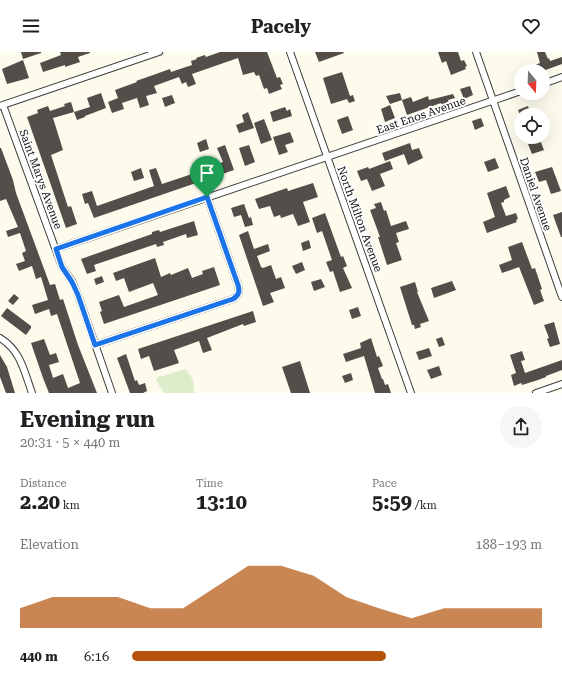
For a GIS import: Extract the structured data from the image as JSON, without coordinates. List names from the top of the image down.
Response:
{
  "streets": {
    "street": [
      "East Enos Avenue",
      "Saint Marys Avenue",
      "Daniel Avenue",
      "North Milton Avenue"
    ]
  },
  "crossings": [
    ["East Enos Avenue", "Saint Marys Avenue"],
    ["East Enos Avenue", "Daniel Avenue"],
    ["East Enos Avenue", "North Milton Avenue"]
  ],
  "north": "bottom",
  "page": {
    "header": "Pacely",
    "heading": ["Evening run", "20:31 · 5 × 440 m"],
    "stats": [
      ["Distance", "2.20 km"],
      ["Time", "13:10"],
      ["Pace", "5:59 /km"]
    ],
    "chart": ["Elevation", "188–193 m"],
    "list": [
      {
        "name": "440 m",
        "note": "6:16"
      }
    ]
  }
}
